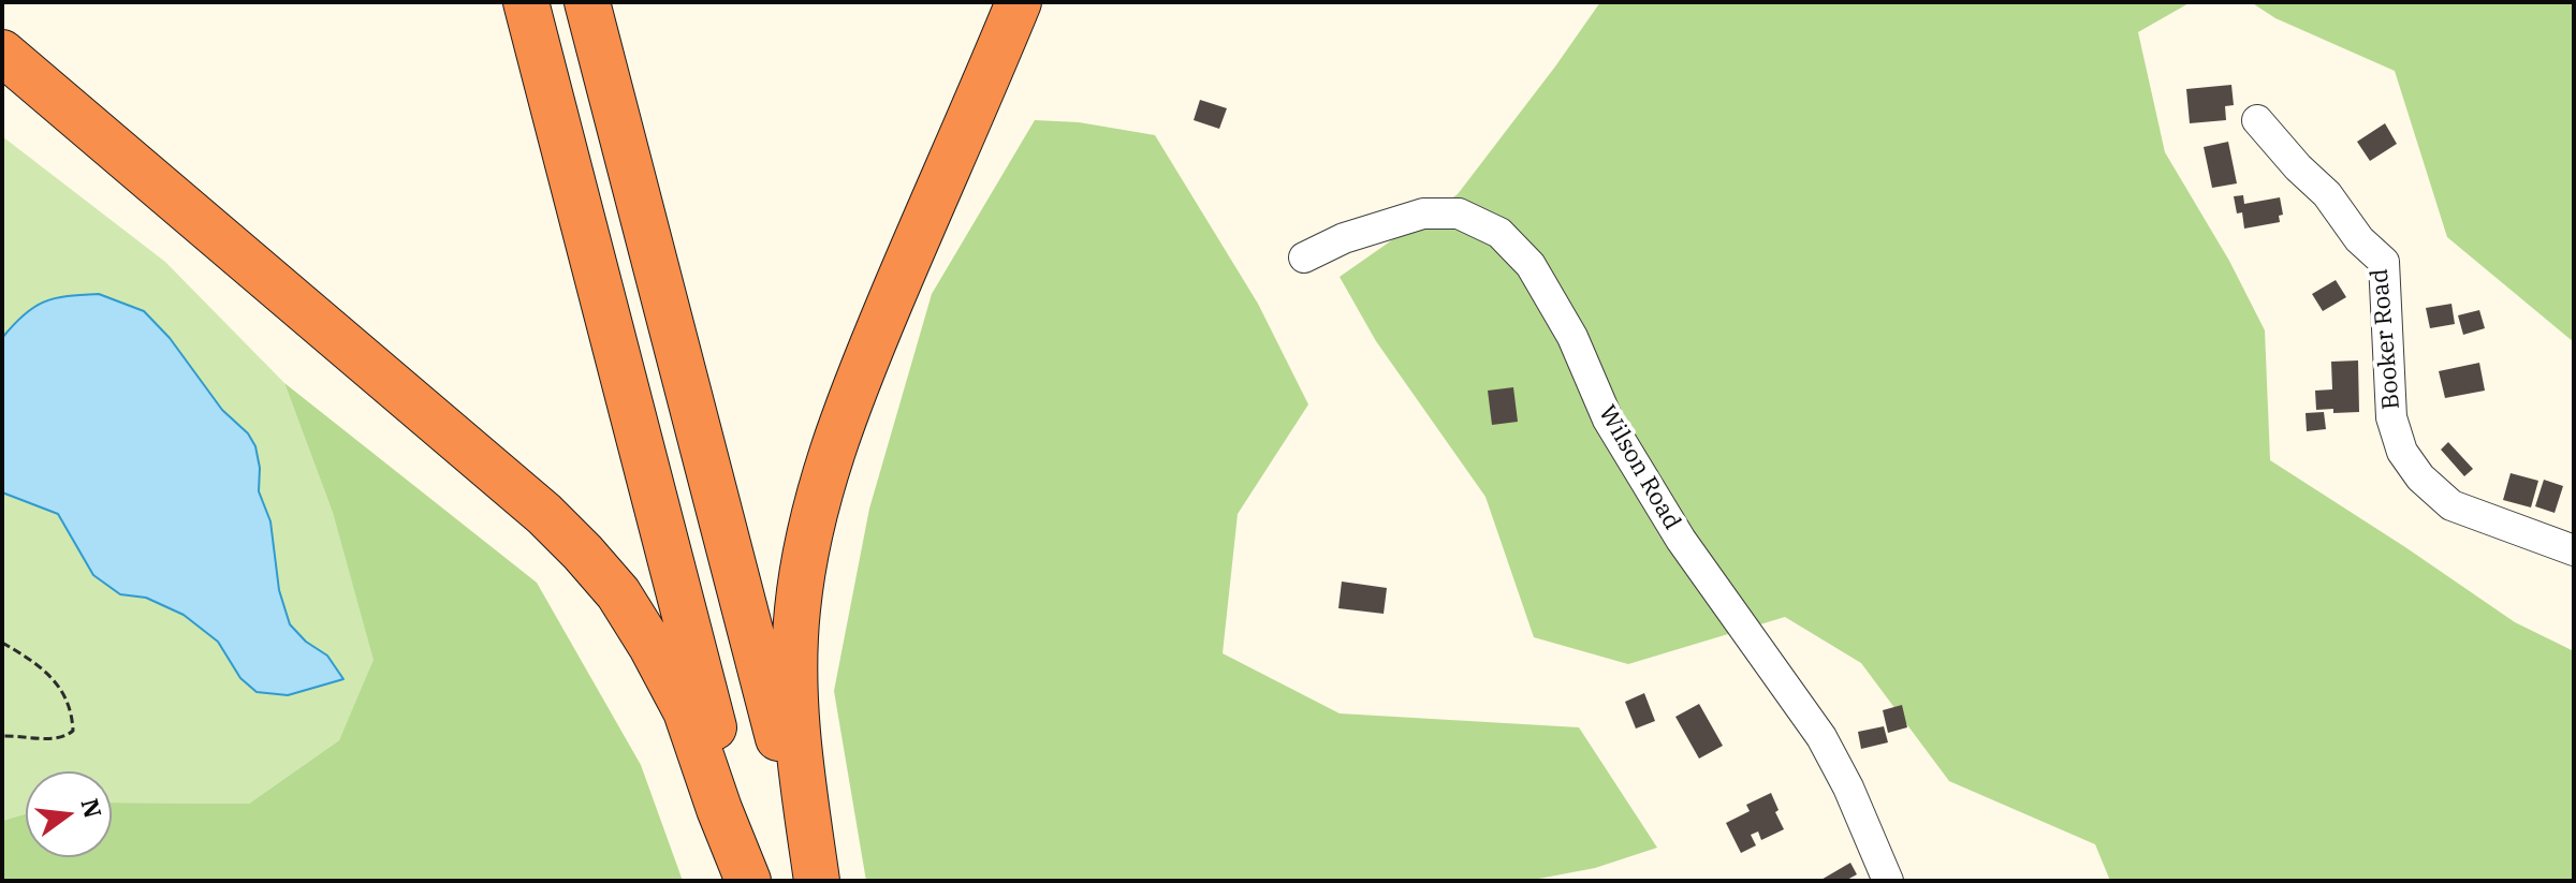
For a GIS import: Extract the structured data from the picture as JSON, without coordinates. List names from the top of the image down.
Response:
{
  "streets": {
    "street": ["Booker Road", "Wilson Road"]
  },
  "north": "right"
}
